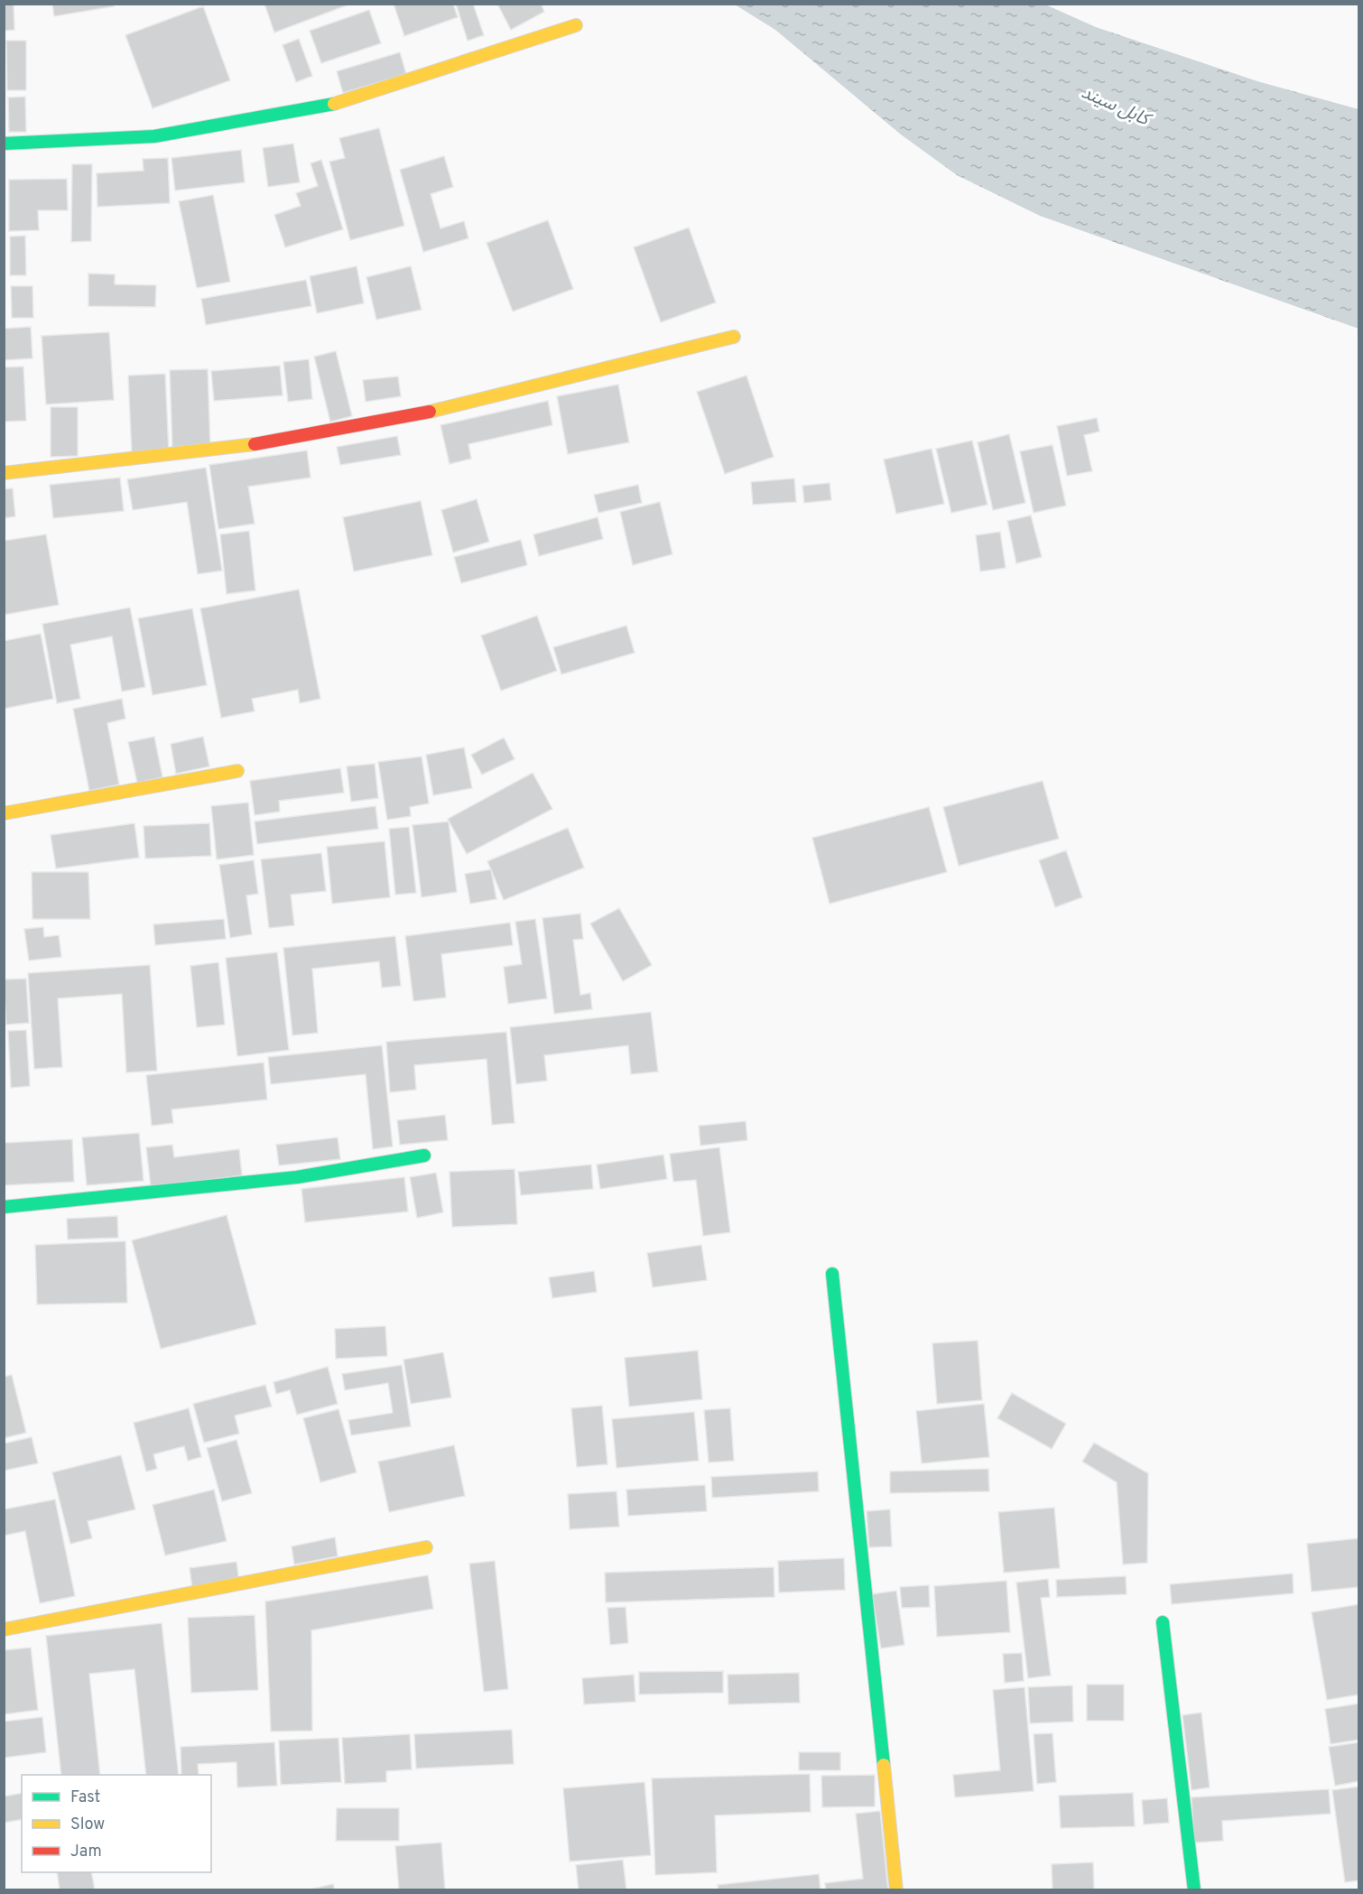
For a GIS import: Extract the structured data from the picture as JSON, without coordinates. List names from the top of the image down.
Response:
{
  "water": ["کابل سيند"],
  "legend": ["Fast", "Slow", "Jam"]
}
